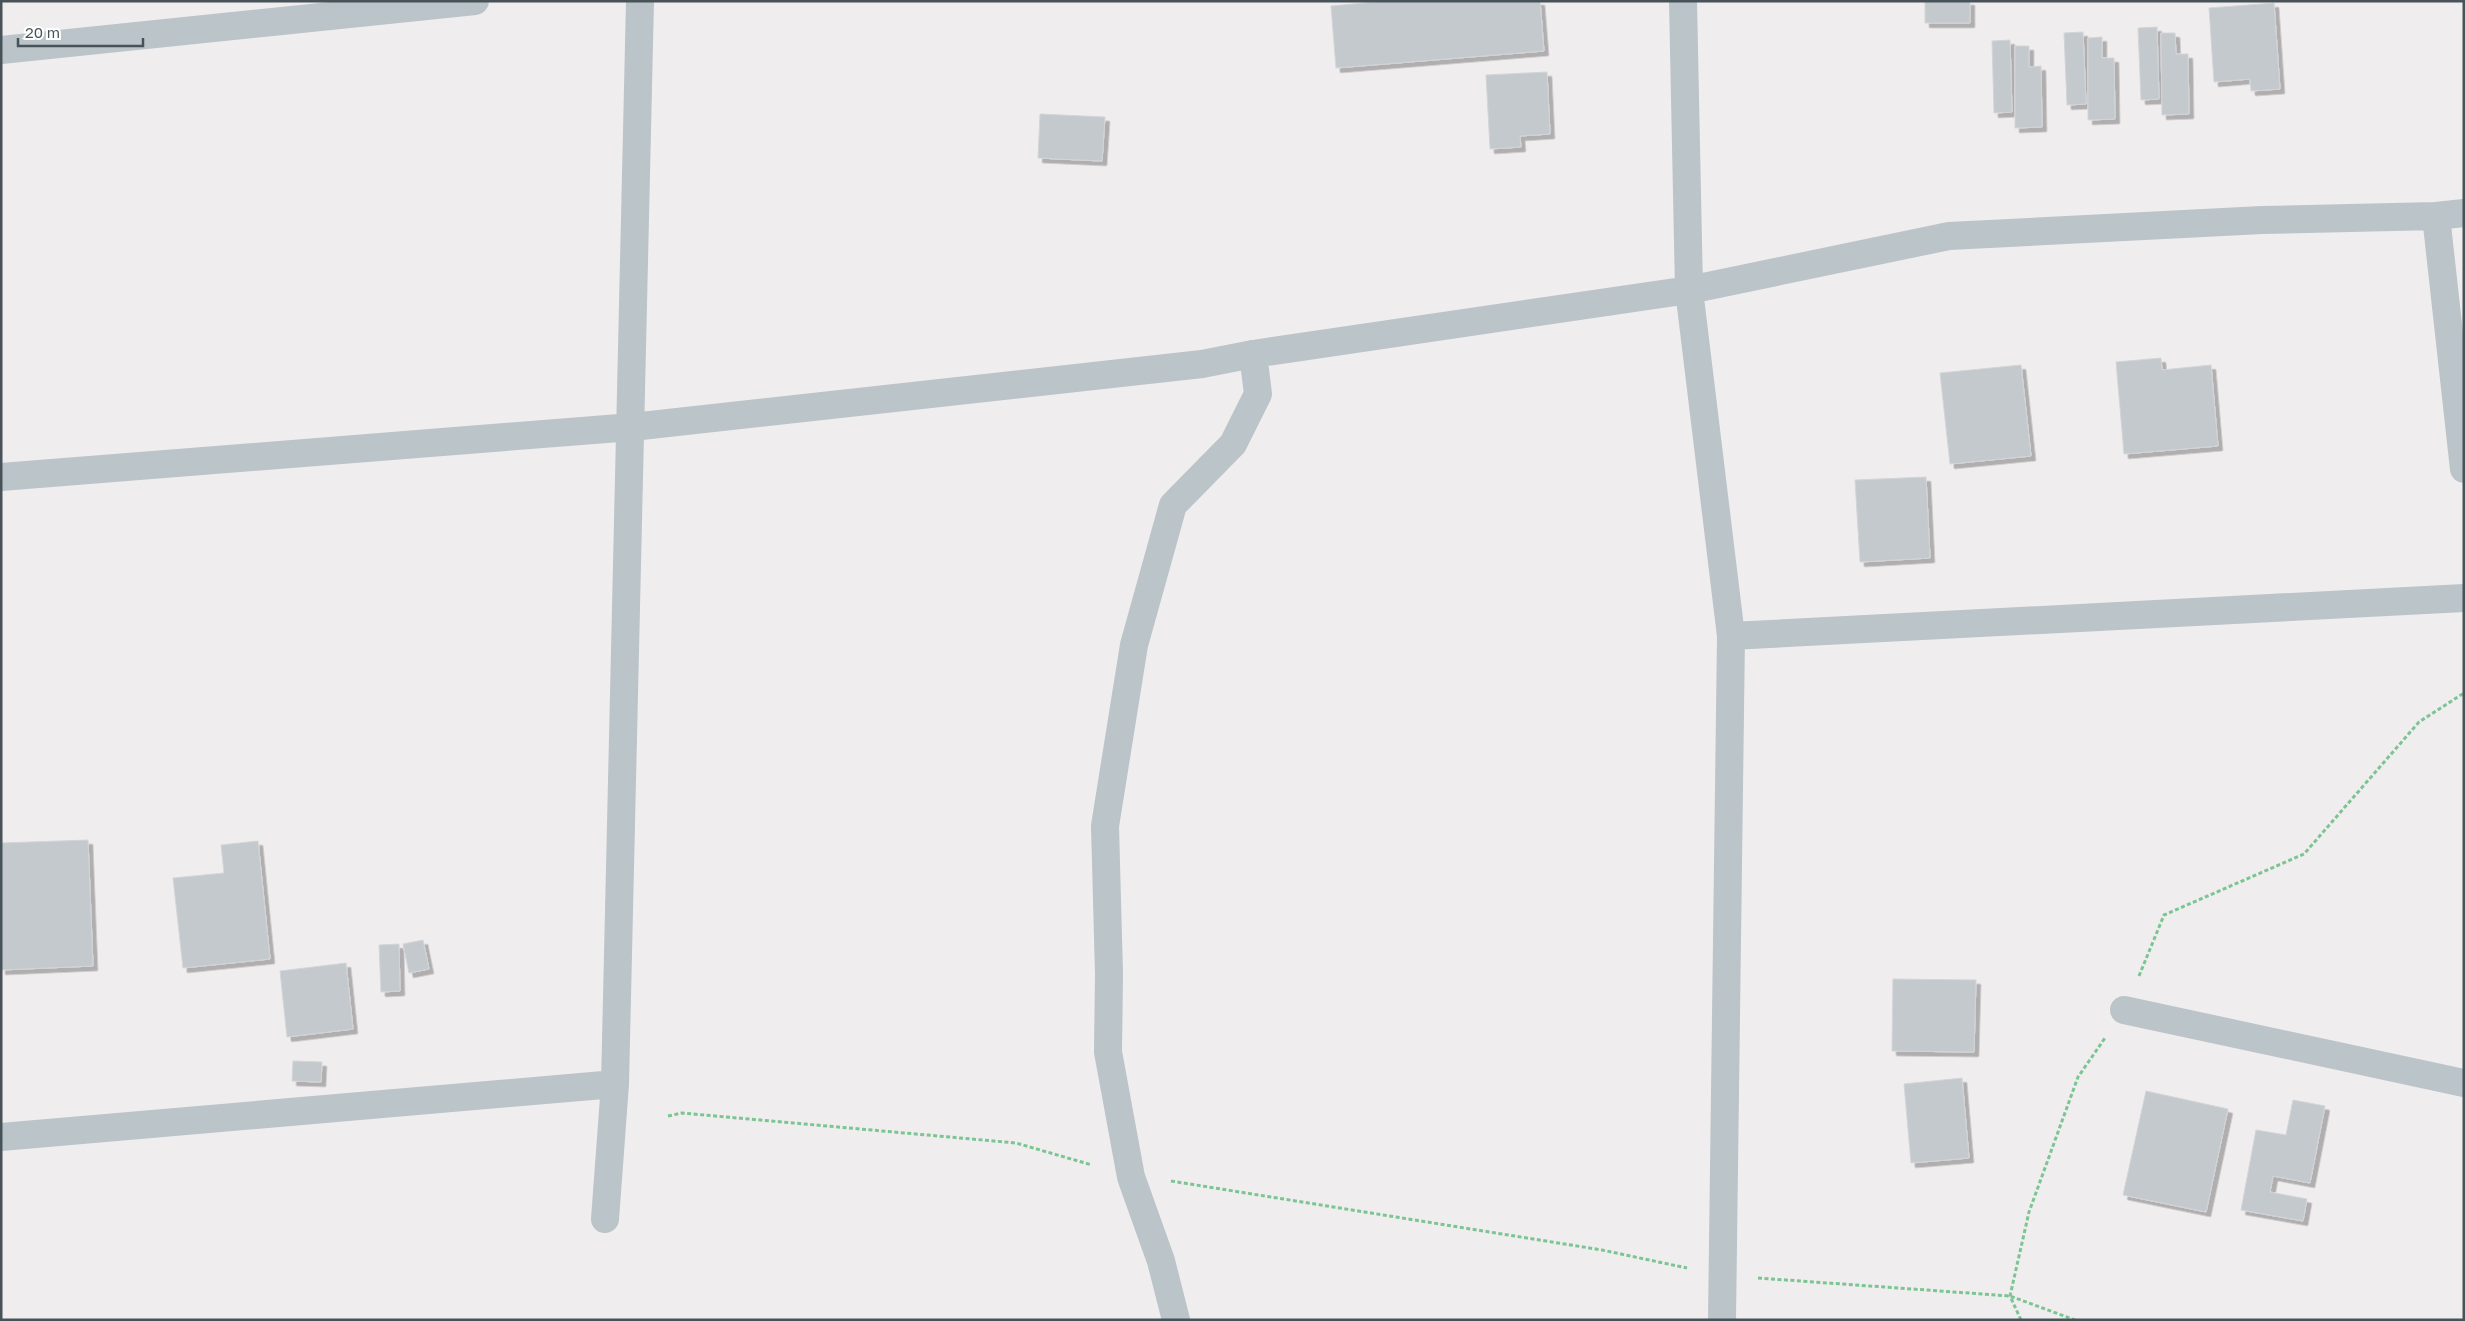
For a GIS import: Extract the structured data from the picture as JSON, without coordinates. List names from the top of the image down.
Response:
{
  "scale_bar": "20 m"
}
